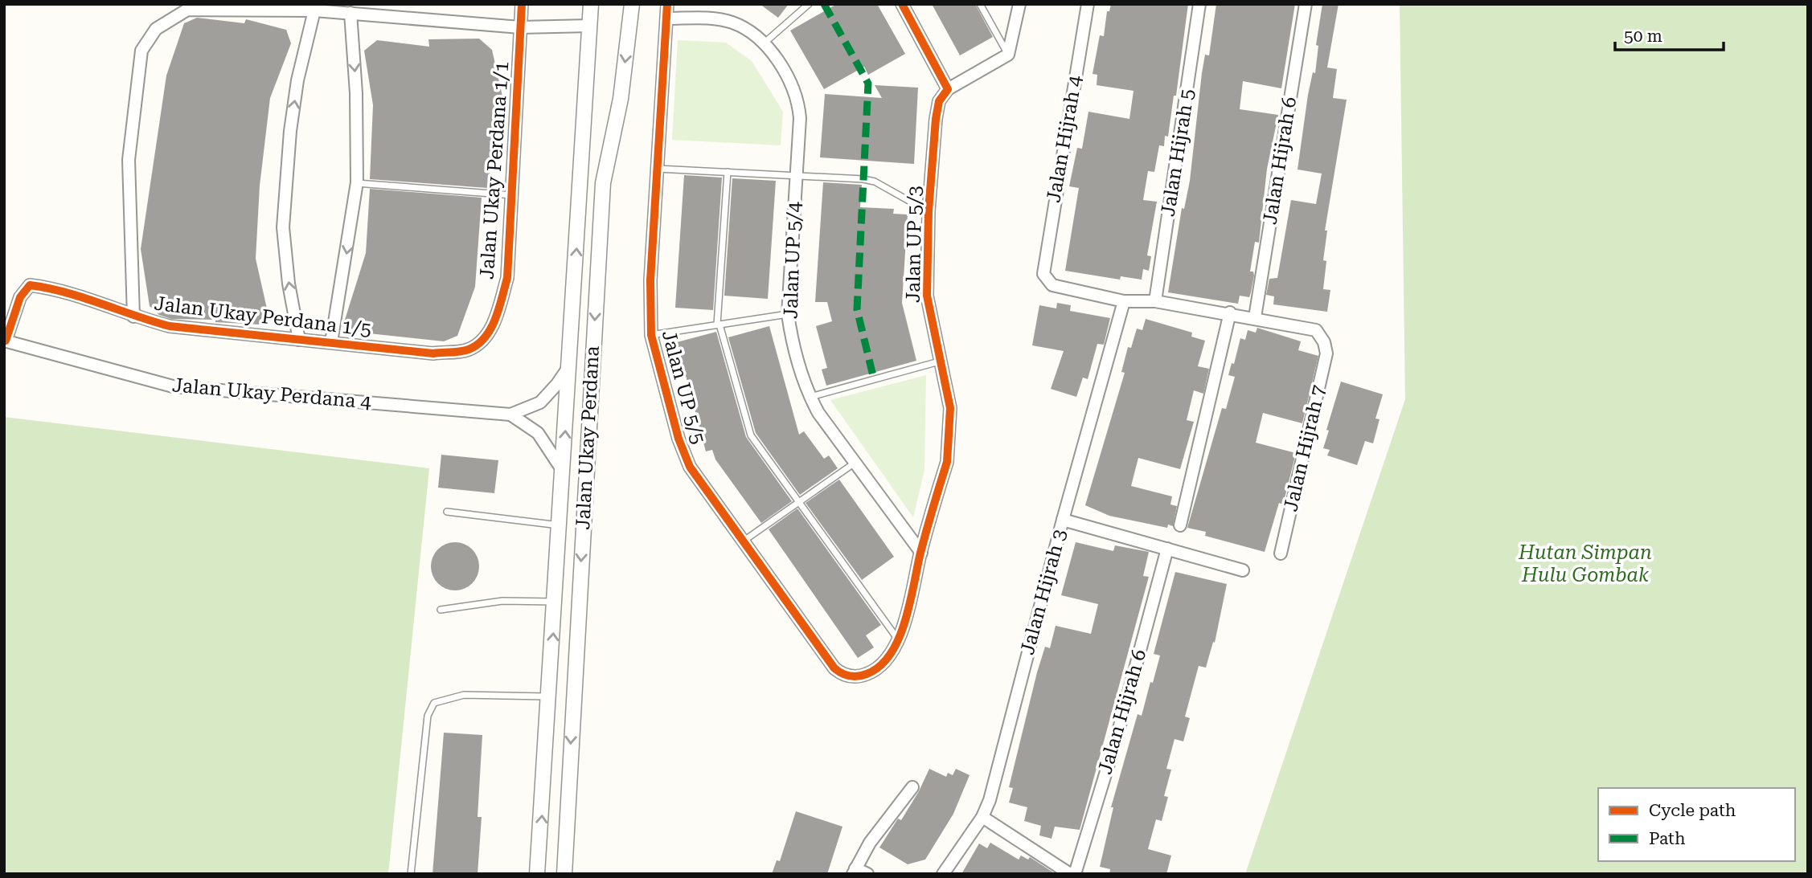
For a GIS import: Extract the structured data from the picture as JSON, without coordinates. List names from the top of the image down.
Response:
{
  "streets": {
    "street": [
      "Jalan Hijrah 4",
      "Jalan Hijrah 5",
      "Jalan Hijrah 6",
      "Jalan Ukay Perdana 1/1",
      "Jalan UP 5/3",
      "Jalan UP 5/4",
      "Jalan Ukay Perdana 1/5",
      "Jalan UP 5/5",
      "Jalan Ukay Perdana 4",
      "Jalan Ukay Perdana",
      "Jalan Hijrah 7",
      "Jalan Hijrah 3"
    ]
  },
  "crossings": [
    ["Jalan Hijrah 4", "Jalan Hijrah 3"],
    ["Jalan Hijrah 6", "Jalan Hijrah 7"],
    ["Jalan Ukay Perdana 1/1", "Jalan Ukay Perdana 1/5"],
    ["Jalan UP 5/3", "Jalan UP 5/4"],
    ["Jalan UP 5/3", "Jalan UP 5/5"],
    ["Jalan UP 5/4", "Jalan UP 5/5"],
    ["Jalan Ukay Perdana 1/5", "Jalan Ukay Perdana 4"],
    ["Jalan Ukay Perdana 4", "Jalan Ukay Perdana"]
  ],
  "parks": ["Hutan Simpan Hulu Gombak"],
  "legend": ["Cycle path", "Path"],
  "scale_bar": "50 m"
}
